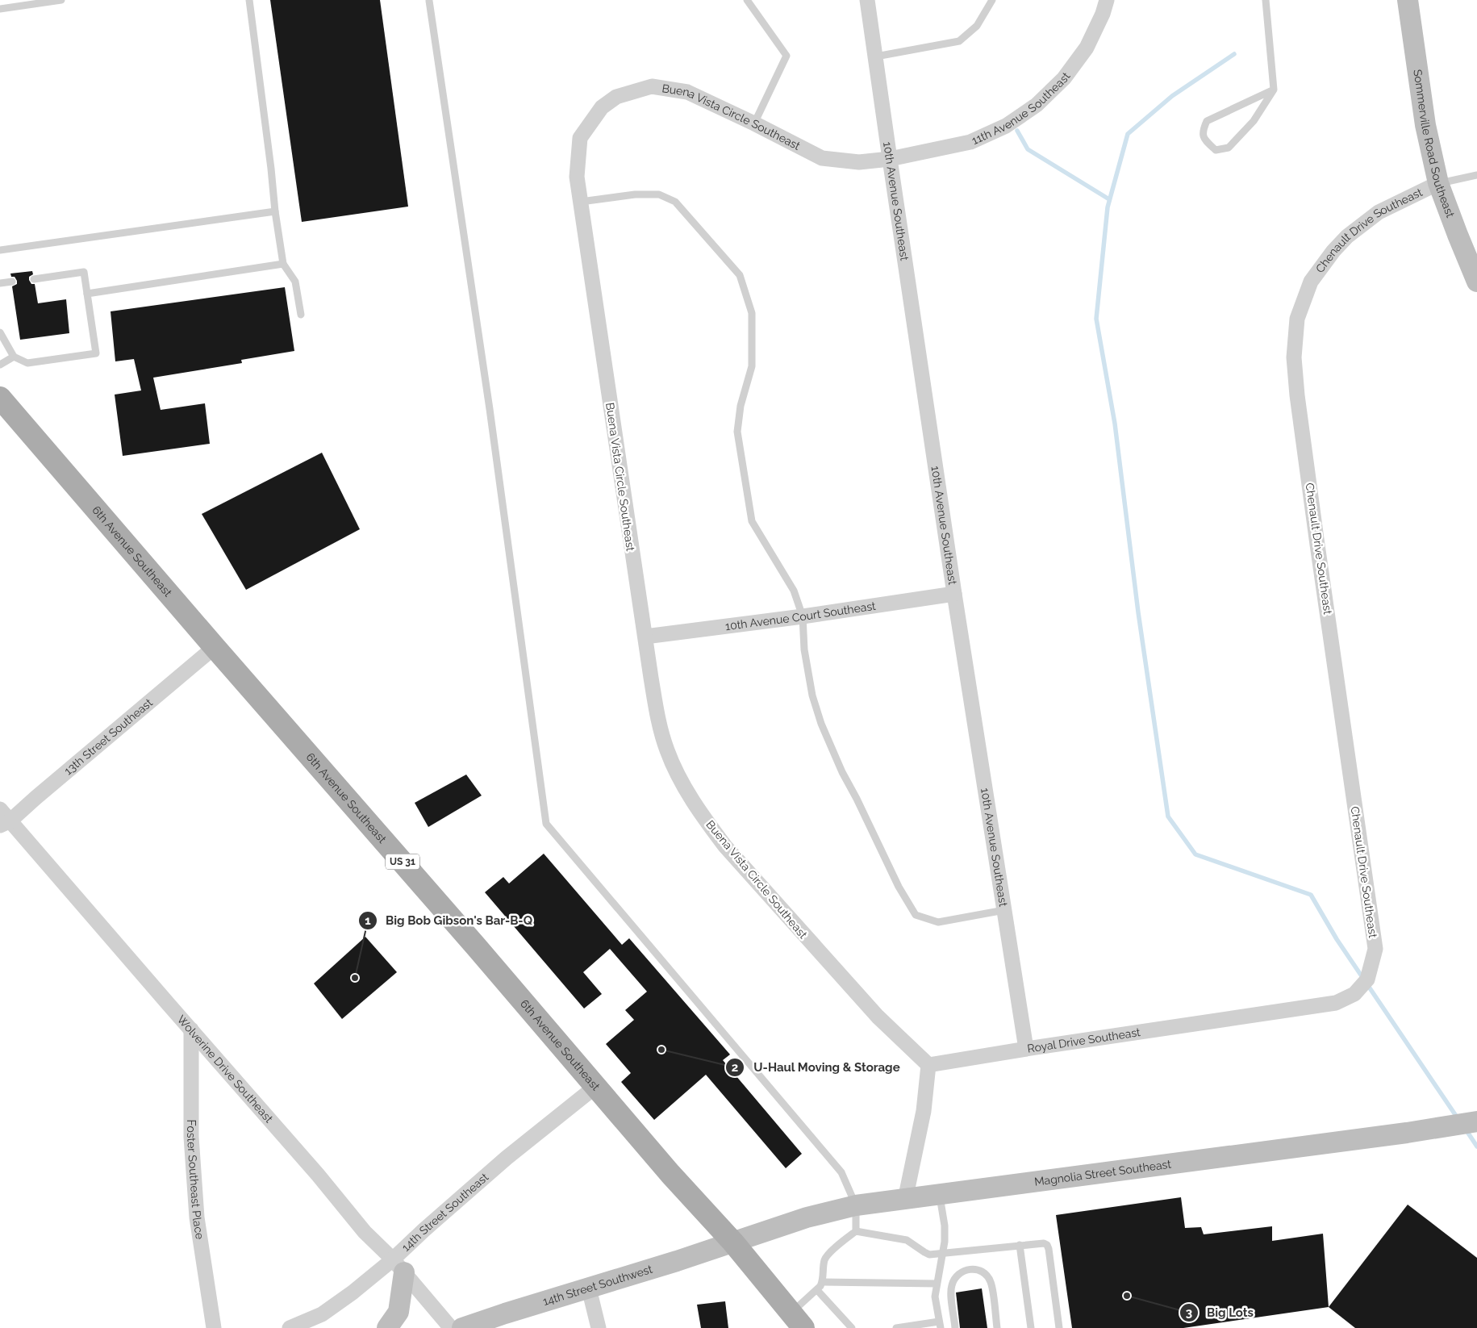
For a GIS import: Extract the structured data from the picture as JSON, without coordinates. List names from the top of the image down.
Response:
{
  "streets": {
    "main road": ["6th Avenue Southeast", "US 31"],
    "street": [
      "11th Avenue Southeast",
      "Buena Vista Circle Southeast",
      "Sommerville Road Southeast",
      "10th Avenue Southeast",
      "Chenault Drive Southeast",
      "10th Avenue Court Southeast",
      "13th Street Southeast",
      "Royal Drive Southeast",
      "Wolverine Drive Southeast",
      "Magnolia Street Southeast",
      "Foster Southeast Place",
      "14th Street Southeast",
      "14th Street Southwest"
    ]
  },
  "crossings": [
    ["11th Avenue Southeast", "Buena Vista Circle Southeast"],
    ["11th Avenue Southeast", "10th Avenue Southeast"],
    ["Buena Vista Circle Southeast", "10th Avenue Southeast"],
    ["Buena Vista Circle Southeast", "10th Avenue Court Southeast"],
    ["Buena Vista Circle Southeast", "Royal Drive Southeast"],
    ["Sommerville Road Southeast", "Chenault Drive Southeast"],
    ["10th Avenue Southeast", "10th Avenue Court Southeast"],
    ["10th Avenue Southeast", "Royal Drive Southeast"],
    ["Chenault Drive Southeast", "Royal Drive Southeast"],
    ["6th Avenue Southeast", "13th Street Southeast"],
    ["6th Avenue Southeast", "Magnolia Street Southeast"],
    ["6th Avenue Southeast", "14th Street Southeast"],
    ["6th Avenue Southeast", "14th Street Southwest"],
    ["13th Street Southeast", "Wolverine Drive Southeast"],
    ["Wolverine Drive Southeast", "Foster Southeast Place"],
    ["Wolverine Drive Southeast", "14th Street Southeast"],
    ["Magnolia Street Southeast", "14th Street Southwest"]
  ],
  "places": ["Big Bob Gibson's Bar-B-Q", "U-Haul Moving & Storage", "Big Lots"]
}
